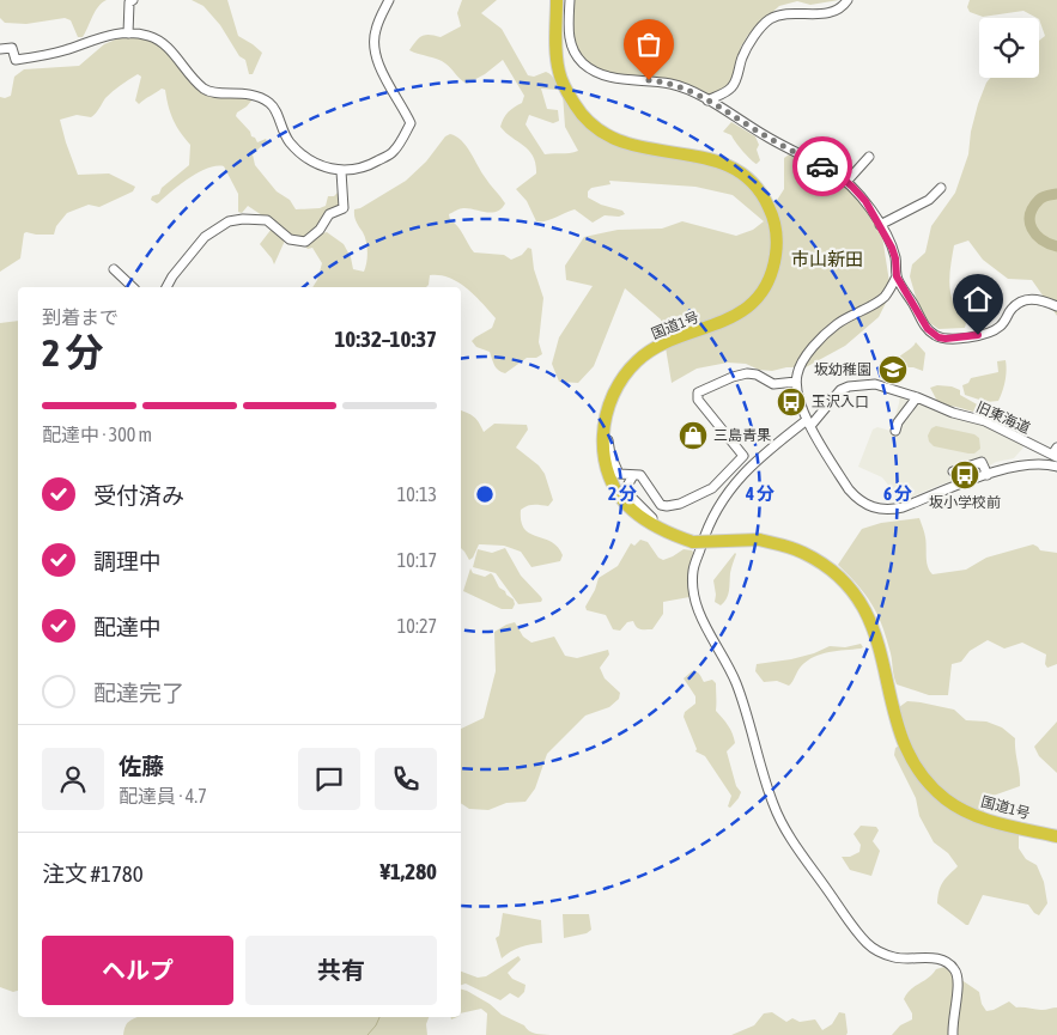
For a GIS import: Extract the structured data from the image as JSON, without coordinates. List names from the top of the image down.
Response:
{
  "streets": {
    "highway": ["国道1号"],
    "street": ["旧東海道"]
  },
  "districts": ["市山新田"],
  "places": {
    "school or university": ["坂幼稚園"],
    "bus stop": ["玉沢入口", "坂小学校前"],
    "shop": ["三島青果"]
  },
  "page": {
    "heading": ["2 分", "到着まで", "10:32–10:37"],
    "panel": [
      "佐藤",
      "配達員 · 4.7",
      "注文 #1780",
      "¥1,280"
    ],
    "bar": "配達中 · 300 m",
    "list": [
      ["受付済み", "10:13"],
      ["調理中", "10:17"],
      ["配達中", "10:27"],
      "配達完了"
    ],
    "buttons": ["ヘルプ", "共有"]
  },
  "rings": ["2 分", "4 分", "6 分"]
}
